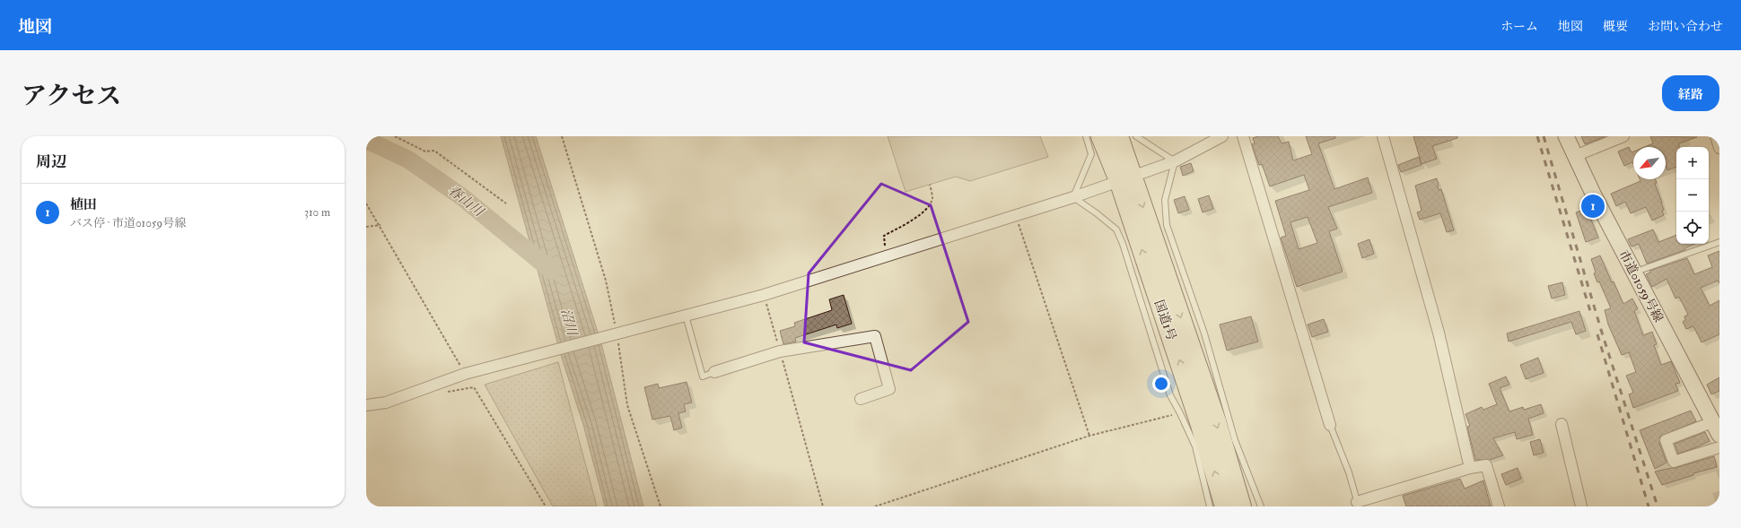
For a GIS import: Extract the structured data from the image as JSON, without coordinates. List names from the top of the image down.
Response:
{
  "streets": {
    "highway": ["国道1号"],
    "street": ["市道01059号線"]
  },
  "water": ["春山川", "沼川"],
  "north": "bottom left",
  "page": {
    "header": "地図",
    "nav": [
      "ホーム",
      "地図",
      "概要",
      "お問い合わせ"
    ],
    "title": "アクセス",
    "buttons": "経路",
    "heading": "周辺",
    "map_buttons": ["+", "−"],
    "list": [
      {
        "mark": "1",
        "name": "植田",
        "note": "バス停 · 市道01059号線",
        "value": "310 m"
      }
    ],
    "pins": "1"
  }
}
